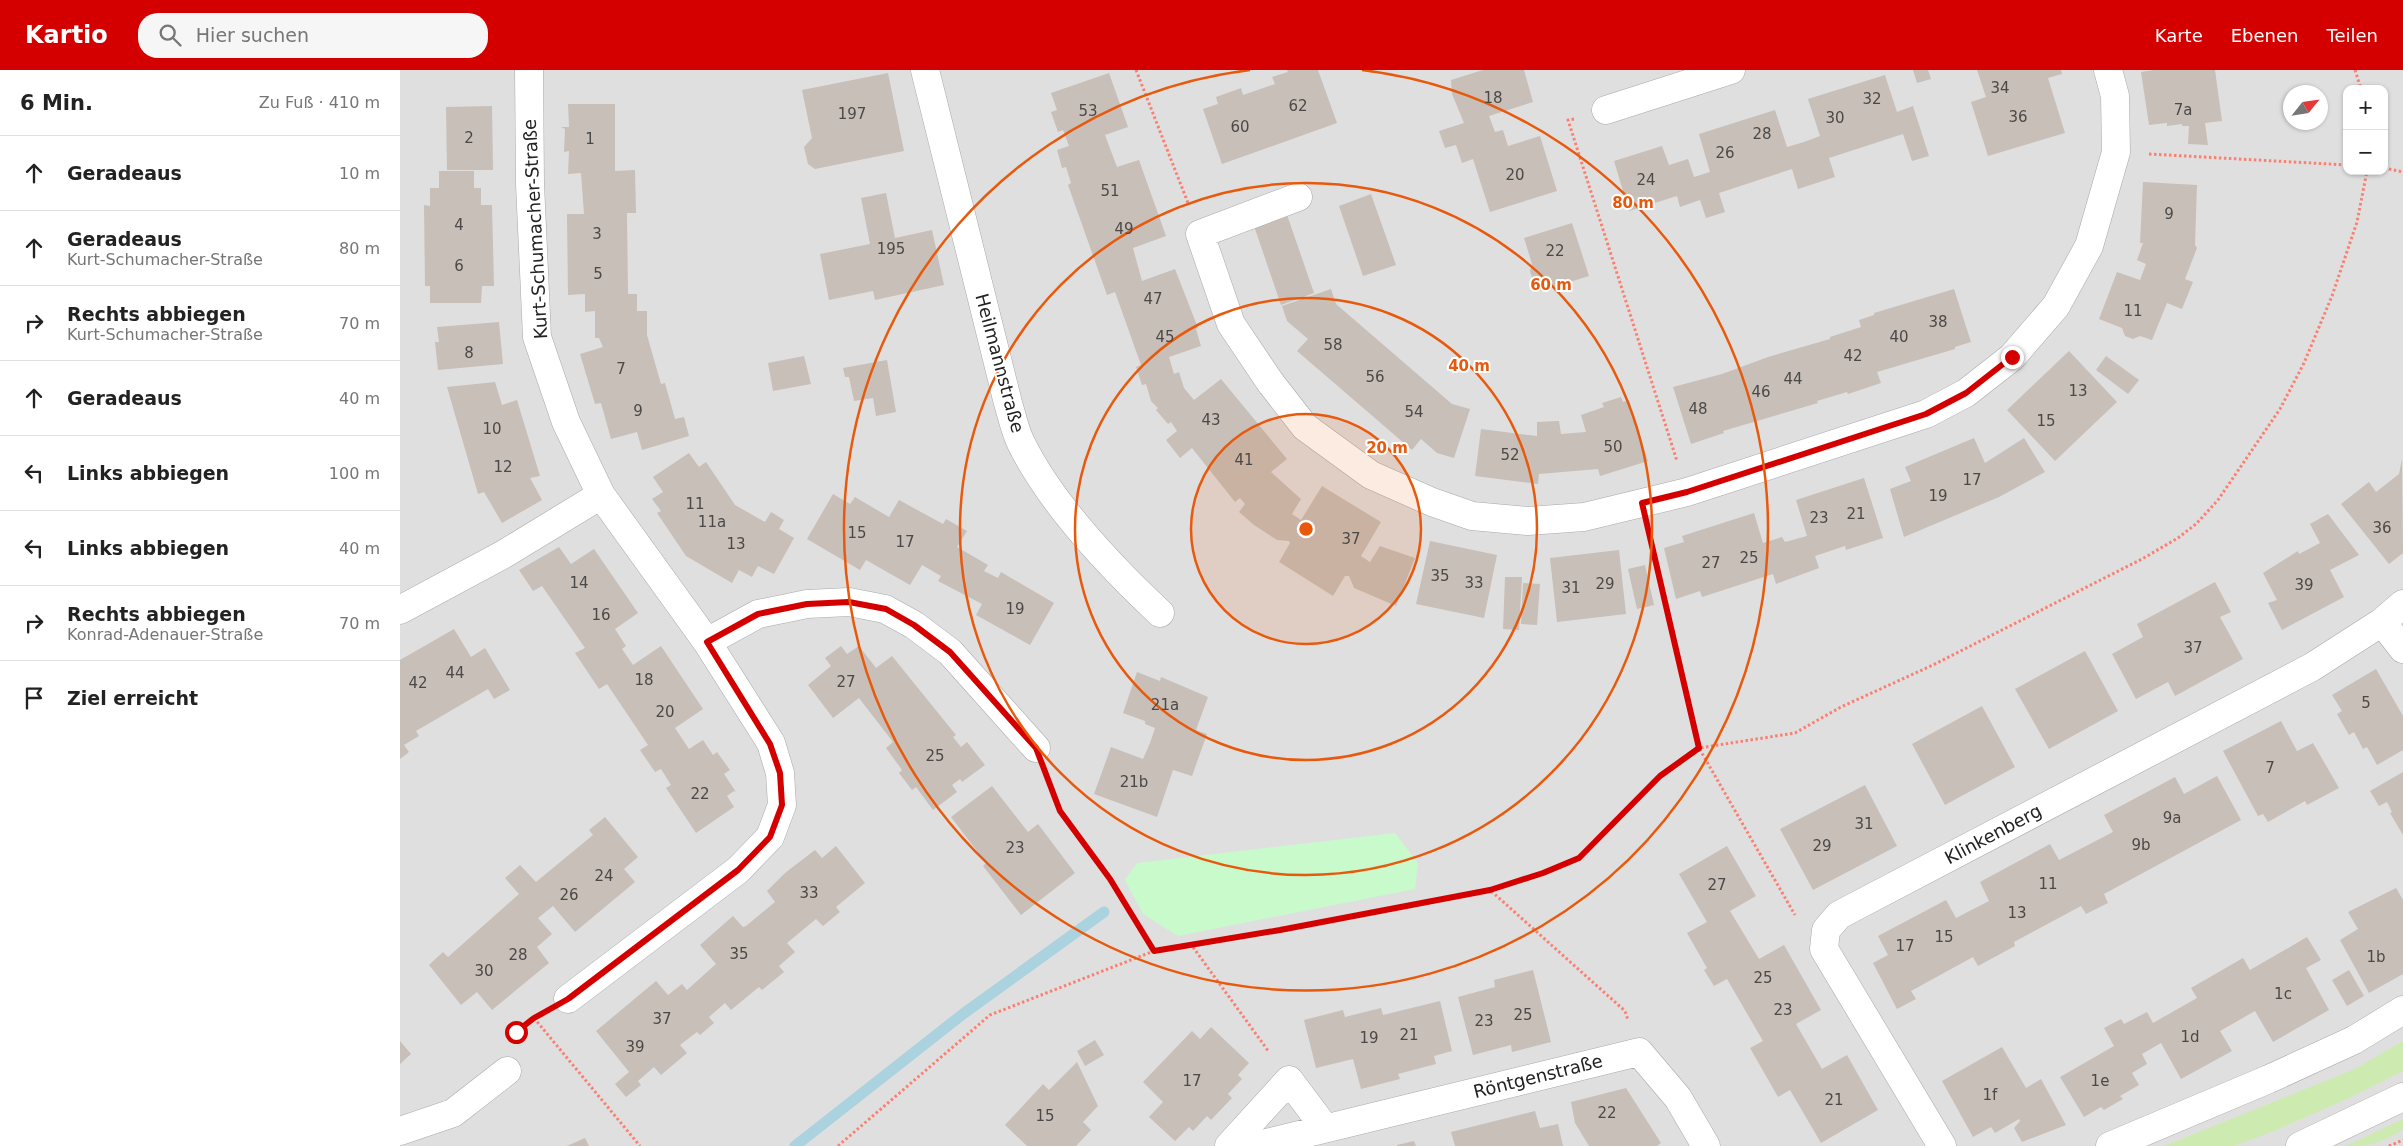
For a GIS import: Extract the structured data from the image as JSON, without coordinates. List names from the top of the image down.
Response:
{
  "streets": {
    "street": [
      "Kurt-Schumacher-Straße",
      "Heilmannstraße",
      "Klinkenberg",
      "Röntgenstraße"
    ]
  },
  "house_numbers": [
    "34",
    "18",
    "32",
    "62",
    "7a",
    "53",
    "197",
    "36",
    "30",
    "60",
    "28",
    "2",
    "1",
    "26",
    "20",
    "24",
    "51",
    "9",
    "4",
    "49",
    "3",
    "195",
    "22",
    "6",
    "5",
    "47",
    "11",
    "38",
    "45",
    "40",
    "58",
    "8",
    "42",
    "7",
    "56",
    "44",
    "13",
    "46",
    "48",
    "9",
    "54",
    "43",
    "15",
    "10",
    "50",
    "52",
    "41",
    "12",
    "17",
    "19",
    "11",
    "21",
    "23",
    "11a",
    "36",
    "15",
    "37",
    "17",
    "13",
    "25",
    "27",
    "35",
    "14",
    "33",
    "29",
    "39",
    "31",
    "19",
    "16",
    "37",
    "44",
    "18",
    "27",
    "42",
    "5",
    "21a",
    "20",
    "25",
    "7",
    "21b",
    "22",
    "9a",
    "31",
    "9b",
    "29",
    "23",
    "24",
    "11",
    "27",
    "33",
    "26",
    "13",
    "15",
    "17",
    "35",
    "28",
    "1b",
    "30",
    "25",
    "1c",
    "23",
    "25",
    "37",
    "23",
    "21",
    "1d",
    "19",
    "39",
    "17",
    "1e",
    "1f",
    "21",
    "22",
    "15"
  ],
  "north": "top right",
  "page": {
    "header": "Kartio",
    "search": "Hier suchen",
    "nav": ["Karte", "Ebenen", "Teilen"],
    "heading": ["6 Min.", "Zu Fuß · 410 m"],
    "map_buttons": ["+", "−"],
    "list": [
      ["Geradeaus", "10 m"],
      ["Geradeaus", "Kurt-Schumacher-Straße", "80 m"],
      ["Rechts abbiegen", "Kurt-Schumacher-Straße", "70 m"],
      ["Geradeaus", "40 m"],
      ["Links abbiegen", "100 m"],
      ["Links abbiegen", "40 m"],
      ["Rechts abbiegen", "Konrad-Adenauer-Straße", "70 m"],
      "Ziel erreicht"
    ]
  },
  "rings": [
    "80 m",
    "60 m",
    "40 m",
    "20 m"
  ]
}
